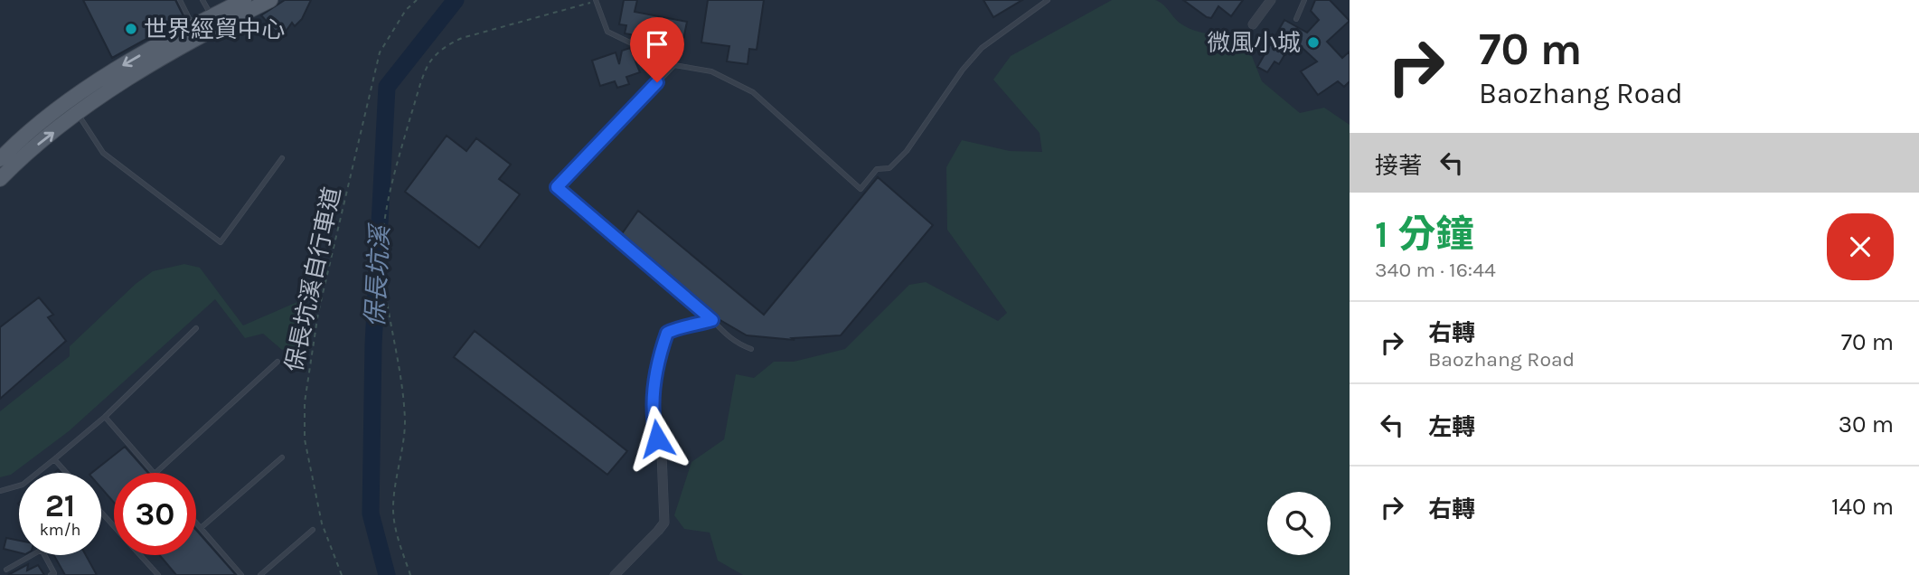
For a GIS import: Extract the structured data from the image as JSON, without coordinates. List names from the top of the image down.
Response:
{
  "streets": {
    "path": ["保長坑溪自行車道"]
  },
  "water": ["保長坑溪"],
  "places": ["世界經貿中心", "微風小城"],
  "page": {
    "turn": ["70 m", "Baozhang Road"],
    "then": "接著",
    "heading": ["1 分鐘", "340 m · 16:44"],
    "list": [
      {
        "name": "右轉",
        "note": "Baozhang Road",
        "value": "70 m"
      },
      {
        "name": "左轉",
        "value": "30 m"
      },
      {
        "name": "右轉",
        "value": "140 m"
      }
    ],
    "speed": "21 km/h",
    "limit": "30"
  }
}
